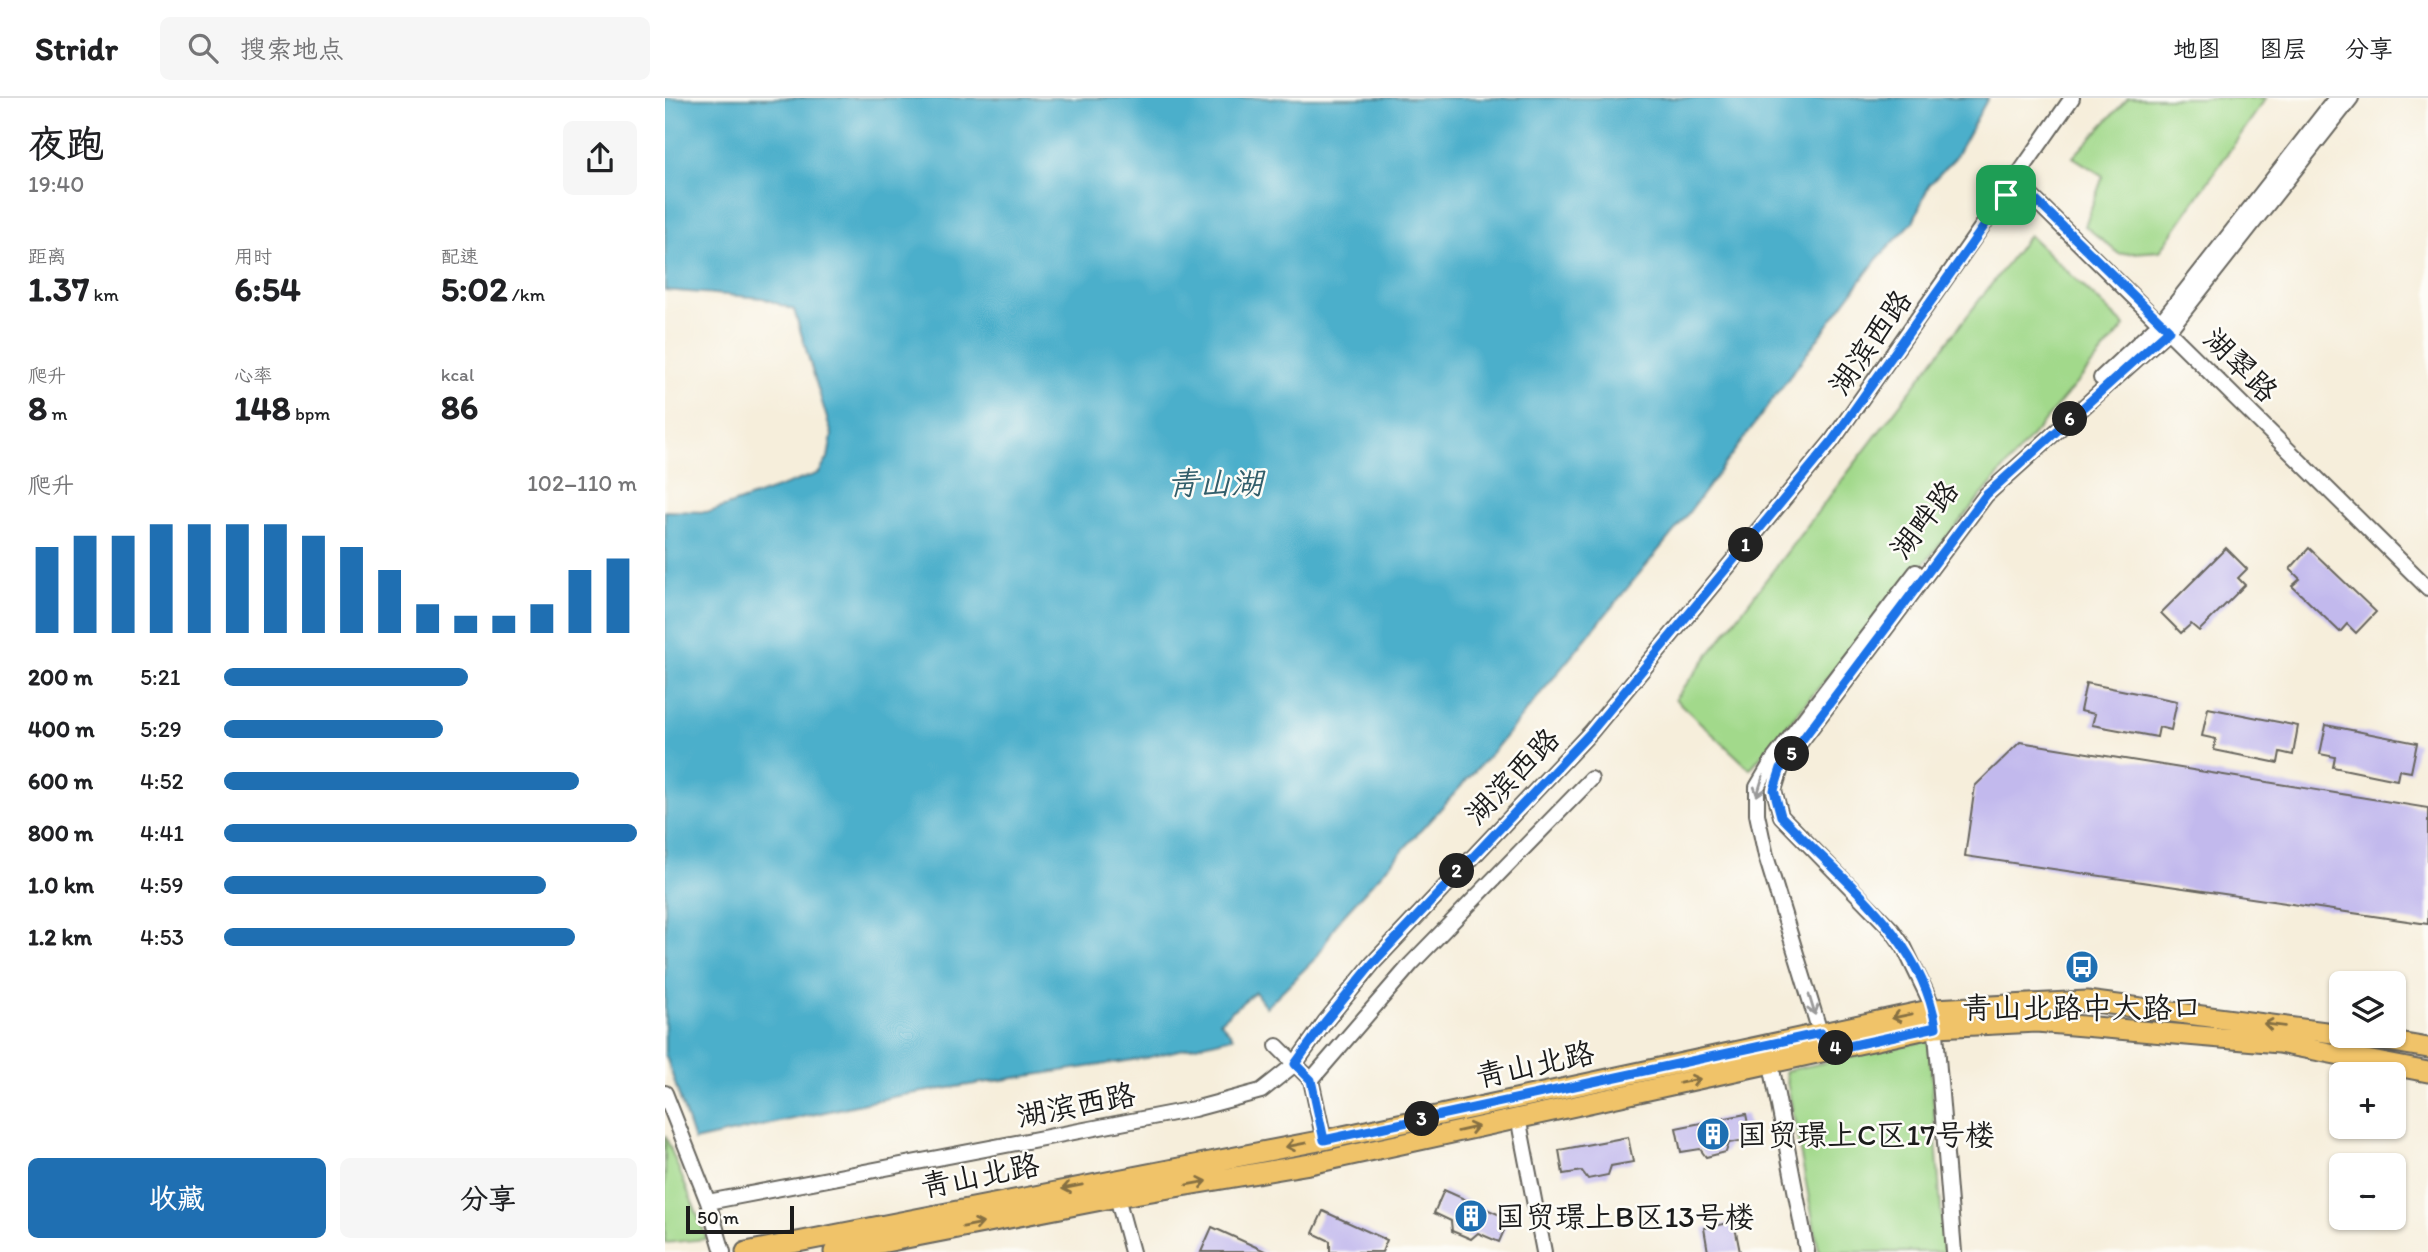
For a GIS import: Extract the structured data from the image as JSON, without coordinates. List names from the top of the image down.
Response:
{
  "streets": {
    "main road": ["青山北路"],
    "street": ["湖滨西路", "湖翠路", "湖畔路"]
  },
  "crossings": [
    ["湖滨西路", "湖翠路"],
    ["湖翠路", "湖畔路"],
    ["湖畔路", "青山北路"]
  ],
  "water": ["青山湖"],
  "places": {
    "bus stop": ["青山北路中大路口"],
    "building": ["国贸璟上C区17号楼", "国贸璟上B区13号楼"]
  },
  "scale_bar": "50 m",
  "page": {
    "header": "Stridr",
    "search": "搜索地点",
    "nav": ["地图", "图层", "分享"],
    "heading": ["夜跑", "19:40"],
    "stats": [
      ["距离", "1.37 km"],
      ["用时", "6:54"],
      ["配速", "5:02 /km"],
      ["爬升", "8 m"],
      ["心率", "148 bpm"],
      ["kcal", "86"]
    ],
    "pins": [
      "6",
      "1",
      "5",
      "2",
      "4",
      "3"
    ],
    "chart": ["爬升", "102–110 m"],
    "list": [
      {
        "name": "200 m",
        "note": "5:21"
      },
      {
        "name": "400 m",
        "note": "5:29"
      },
      {
        "name": "600 m",
        "note": "4:52"
      },
      {
        "name": "800 m",
        "note": "4:41"
      },
      {
        "name": "1.0 km",
        "note": "4:59"
      },
      {
        "name": "1.2 km",
        "note": "4:53"
      }
    ],
    "map_buttons": ["+", "−"],
    "buttons": ["收藏", "分享"],
    "scale": "50 m"
  }
}
